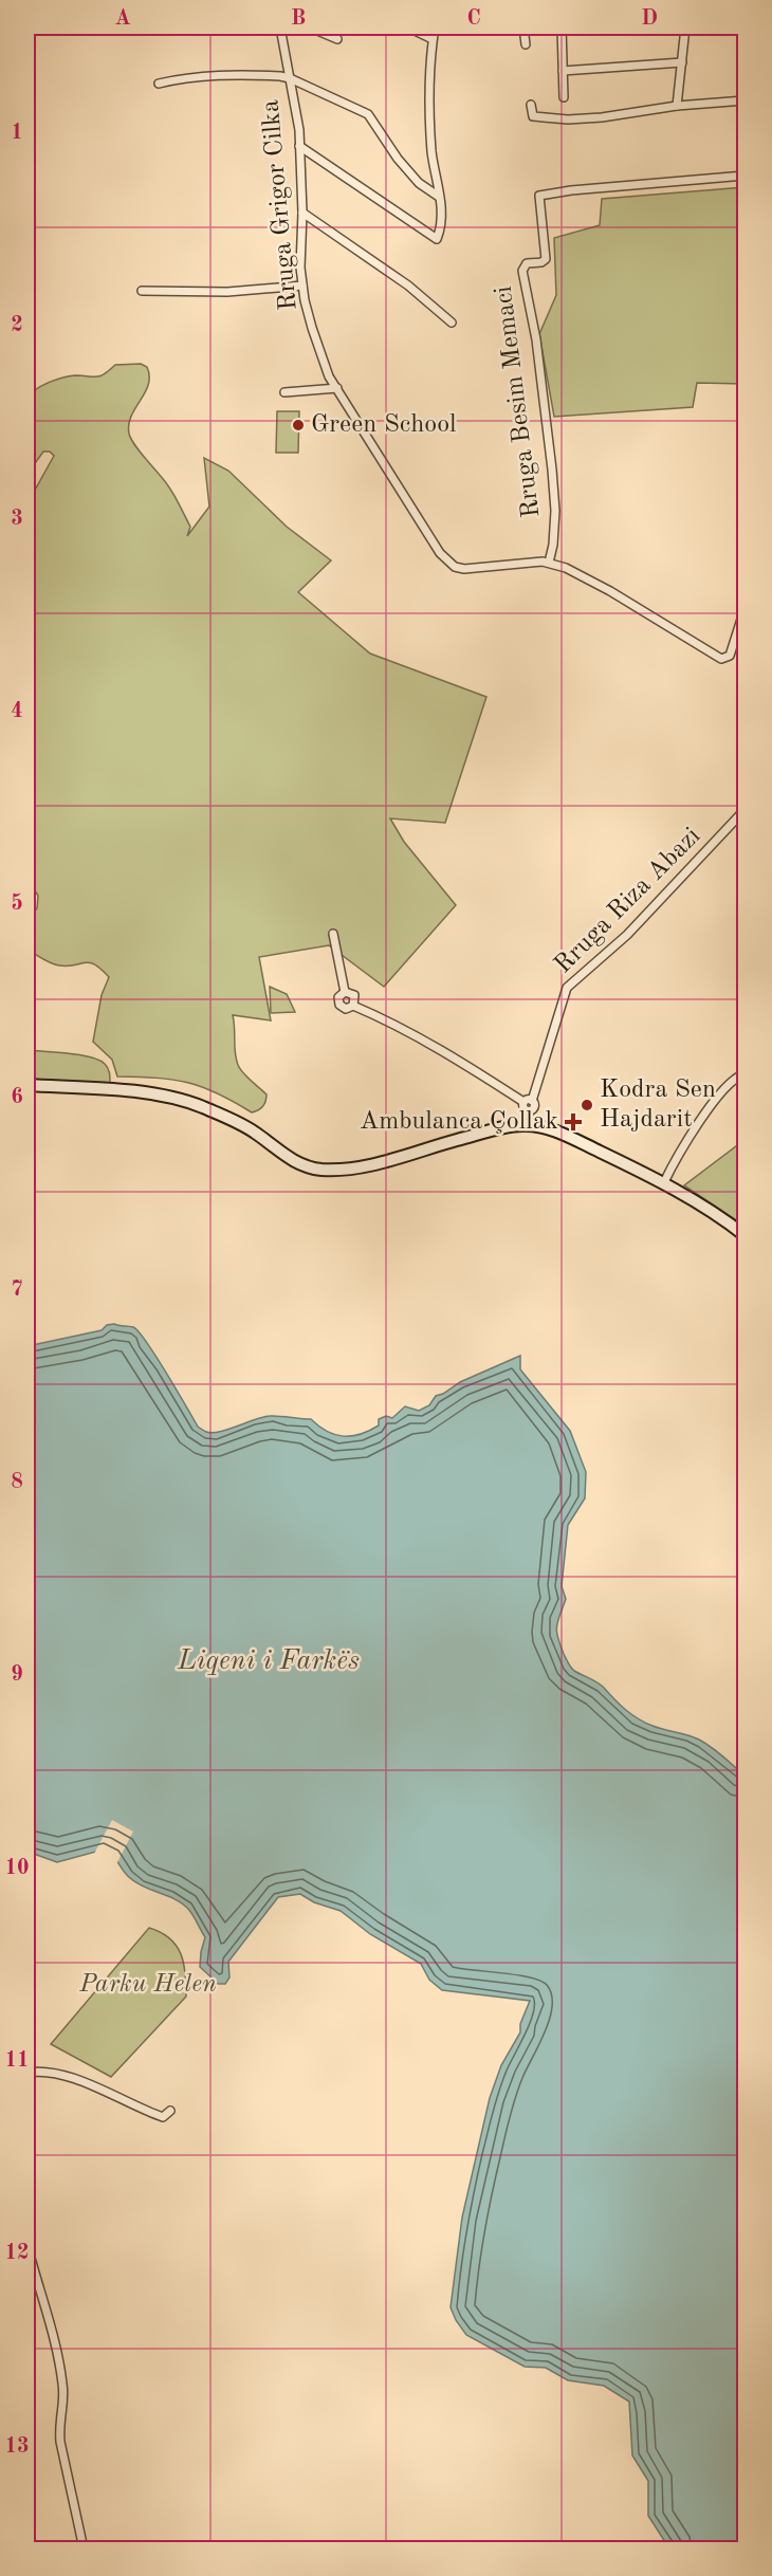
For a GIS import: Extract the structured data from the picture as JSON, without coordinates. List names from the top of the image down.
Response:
{
  "streets": {
    "street": ["Rruga Grigor Cilka", "Rruga Besim Memaci", "Rruga Riza Abazi"]
  },
  "crossings": [
    ["Rruga Grigor Cilka", "Rruga Besim Memaci"]
  ],
  "water": ["Liqeni i Farkës"],
  "parks": ["Parku Helen"],
  "places": {
    "other": ["Green School", "Kodra Sen Hajdarit"],
    "health": ["Ambulanca Çollak"]
  },
  "grid": {
    "columns": [
      "A",
      "B",
      "C",
      "D"
    ],
    "rows": [
      "1",
      "2",
      "3",
      "4",
      "5",
      "6",
      "7",
      "8",
      "9",
      "10",
      "11",
      "12",
      "13"
    ]
  }
}
